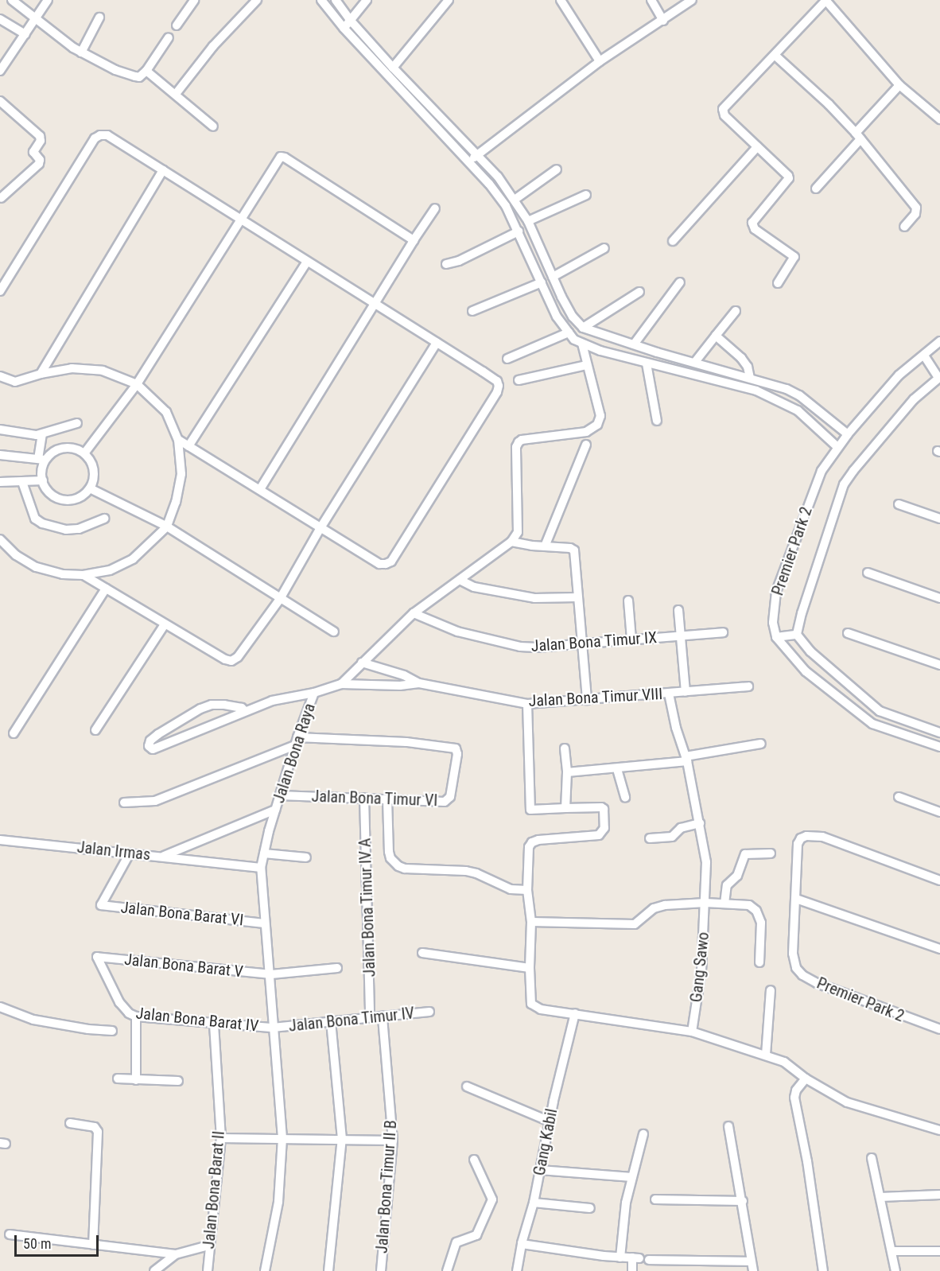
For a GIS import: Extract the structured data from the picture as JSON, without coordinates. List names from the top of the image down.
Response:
{
  "streets": {
    "street": [
      "Premier Park 2",
      "Jalan Bona Timur IX",
      "Jalan Bona Timur VIII",
      "Jalan Bona Raya",
      "Jalan Bona Timur VI",
      "Jalan Irmas",
      "Jalan Bona Timur IV A",
      "Jalan Bona Barat VI",
      "Jalan Bona Barat V",
      "Gang Sawo",
      "Jalan Bona Barat IV",
      "Jalan Bona Timur IV",
      "Gang Kabil",
      "Jalan Bona Timur II B",
      "Jalan Bona Barat II"
    ]
  },
  "crossings": [
    ["Jalan Bona Timur IX", "Jalan Bona Raya"],
    ["Jalan Bona Timur VIII", "Jalan Bona Raya"],
    ["Jalan Bona Timur VIII", "Gang Sawo"],
    ["Jalan Bona Raya", "Jalan Bona Timur VI"],
    ["Jalan Bona Raya", "Jalan Irmas"],
    ["Jalan Bona Raya", "Jalan Bona Barat VI"],
    ["Jalan Bona Raya", "Jalan Bona Barat V"],
    ["Jalan Bona Raya", "Jalan Bona Barat IV"],
    ["Jalan Bona Raya", "Jalan Bona Timur IV"],
    ["Jalan Bona Timur VI", "Jalan Bona Timur IV A"],
    ["Jalan Irmas", "Jalan Bona Barat VI"],
    ["Jalan Bona Timur IV A", "Jalan Bona Timur IV"],
    ["Jalan Bona Barat V", "Jalan Bona Barat IV"],
    ["Jalan Bona Barat IV", "Jalan Bona Timur IV"],
    ["Jalan Bona Barat IV", "Jalan Bona Barat II"],
    ["Jalan Bona Timur IV", "Jalan Bona Timur II B"]
  ],
  "scale_bar": "50 m"
}
